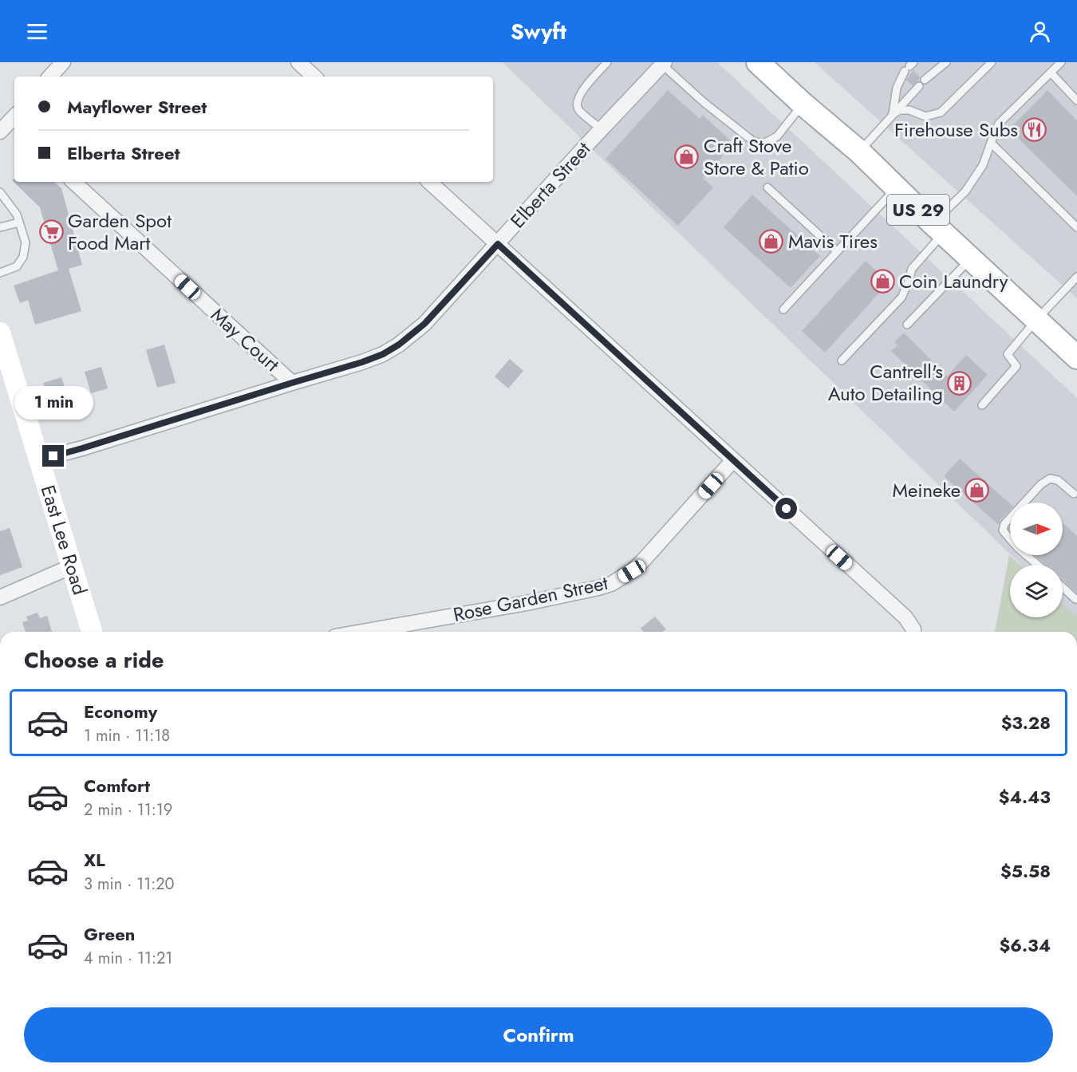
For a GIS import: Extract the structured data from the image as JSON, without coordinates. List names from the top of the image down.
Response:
{
  "streets": {
    "main road": ["US 29"],
    "street": [
      "Elberta Street",
      "May Court",
      "East Lee Road",
      "Rose Garden Street"
    ]
  },
  "crossings": [
    ["Elberta Street", "May Court"],
    ["Elberta Street", "East Lee Road"]
  ],
  "places": {
    "restaurant": ["Firehouse Subs"],
    "shop": [
      "Craft Stove Store & Patio",
      "Mavis Tires",
      "Coin Laundry",
      "Meineke"
    ],
    "supermarket": ["Garden Spot Food Mart"],
    "building": ["Cantrell's Auto Detailing"]
  },
  "north": "right",
  "page": {
    "header": "Swyft",
    "banner": ["Mayflower Street", "Elberta Street"],
    "bubble": "1 min",
    "heading": "Choose a ride",
    "list": [
      {
        "name": "Economy",
        "note": "1 min · 11:18",
        "value": "$3.28"
      },
      {
        "name": "Comfort",
        "note": "2 min · 11:19",
        "value": "$4.43"
      },
      {
        "name": "XL",
        "note": "3 min · 11:20",
        "value": "$5.58"
      },
      {
        "name": "Green",
        "note": "4 min · 11:21",
        "value": "$6.34"
      }
    ],
    "buttons": "Confirm"
  }
}
